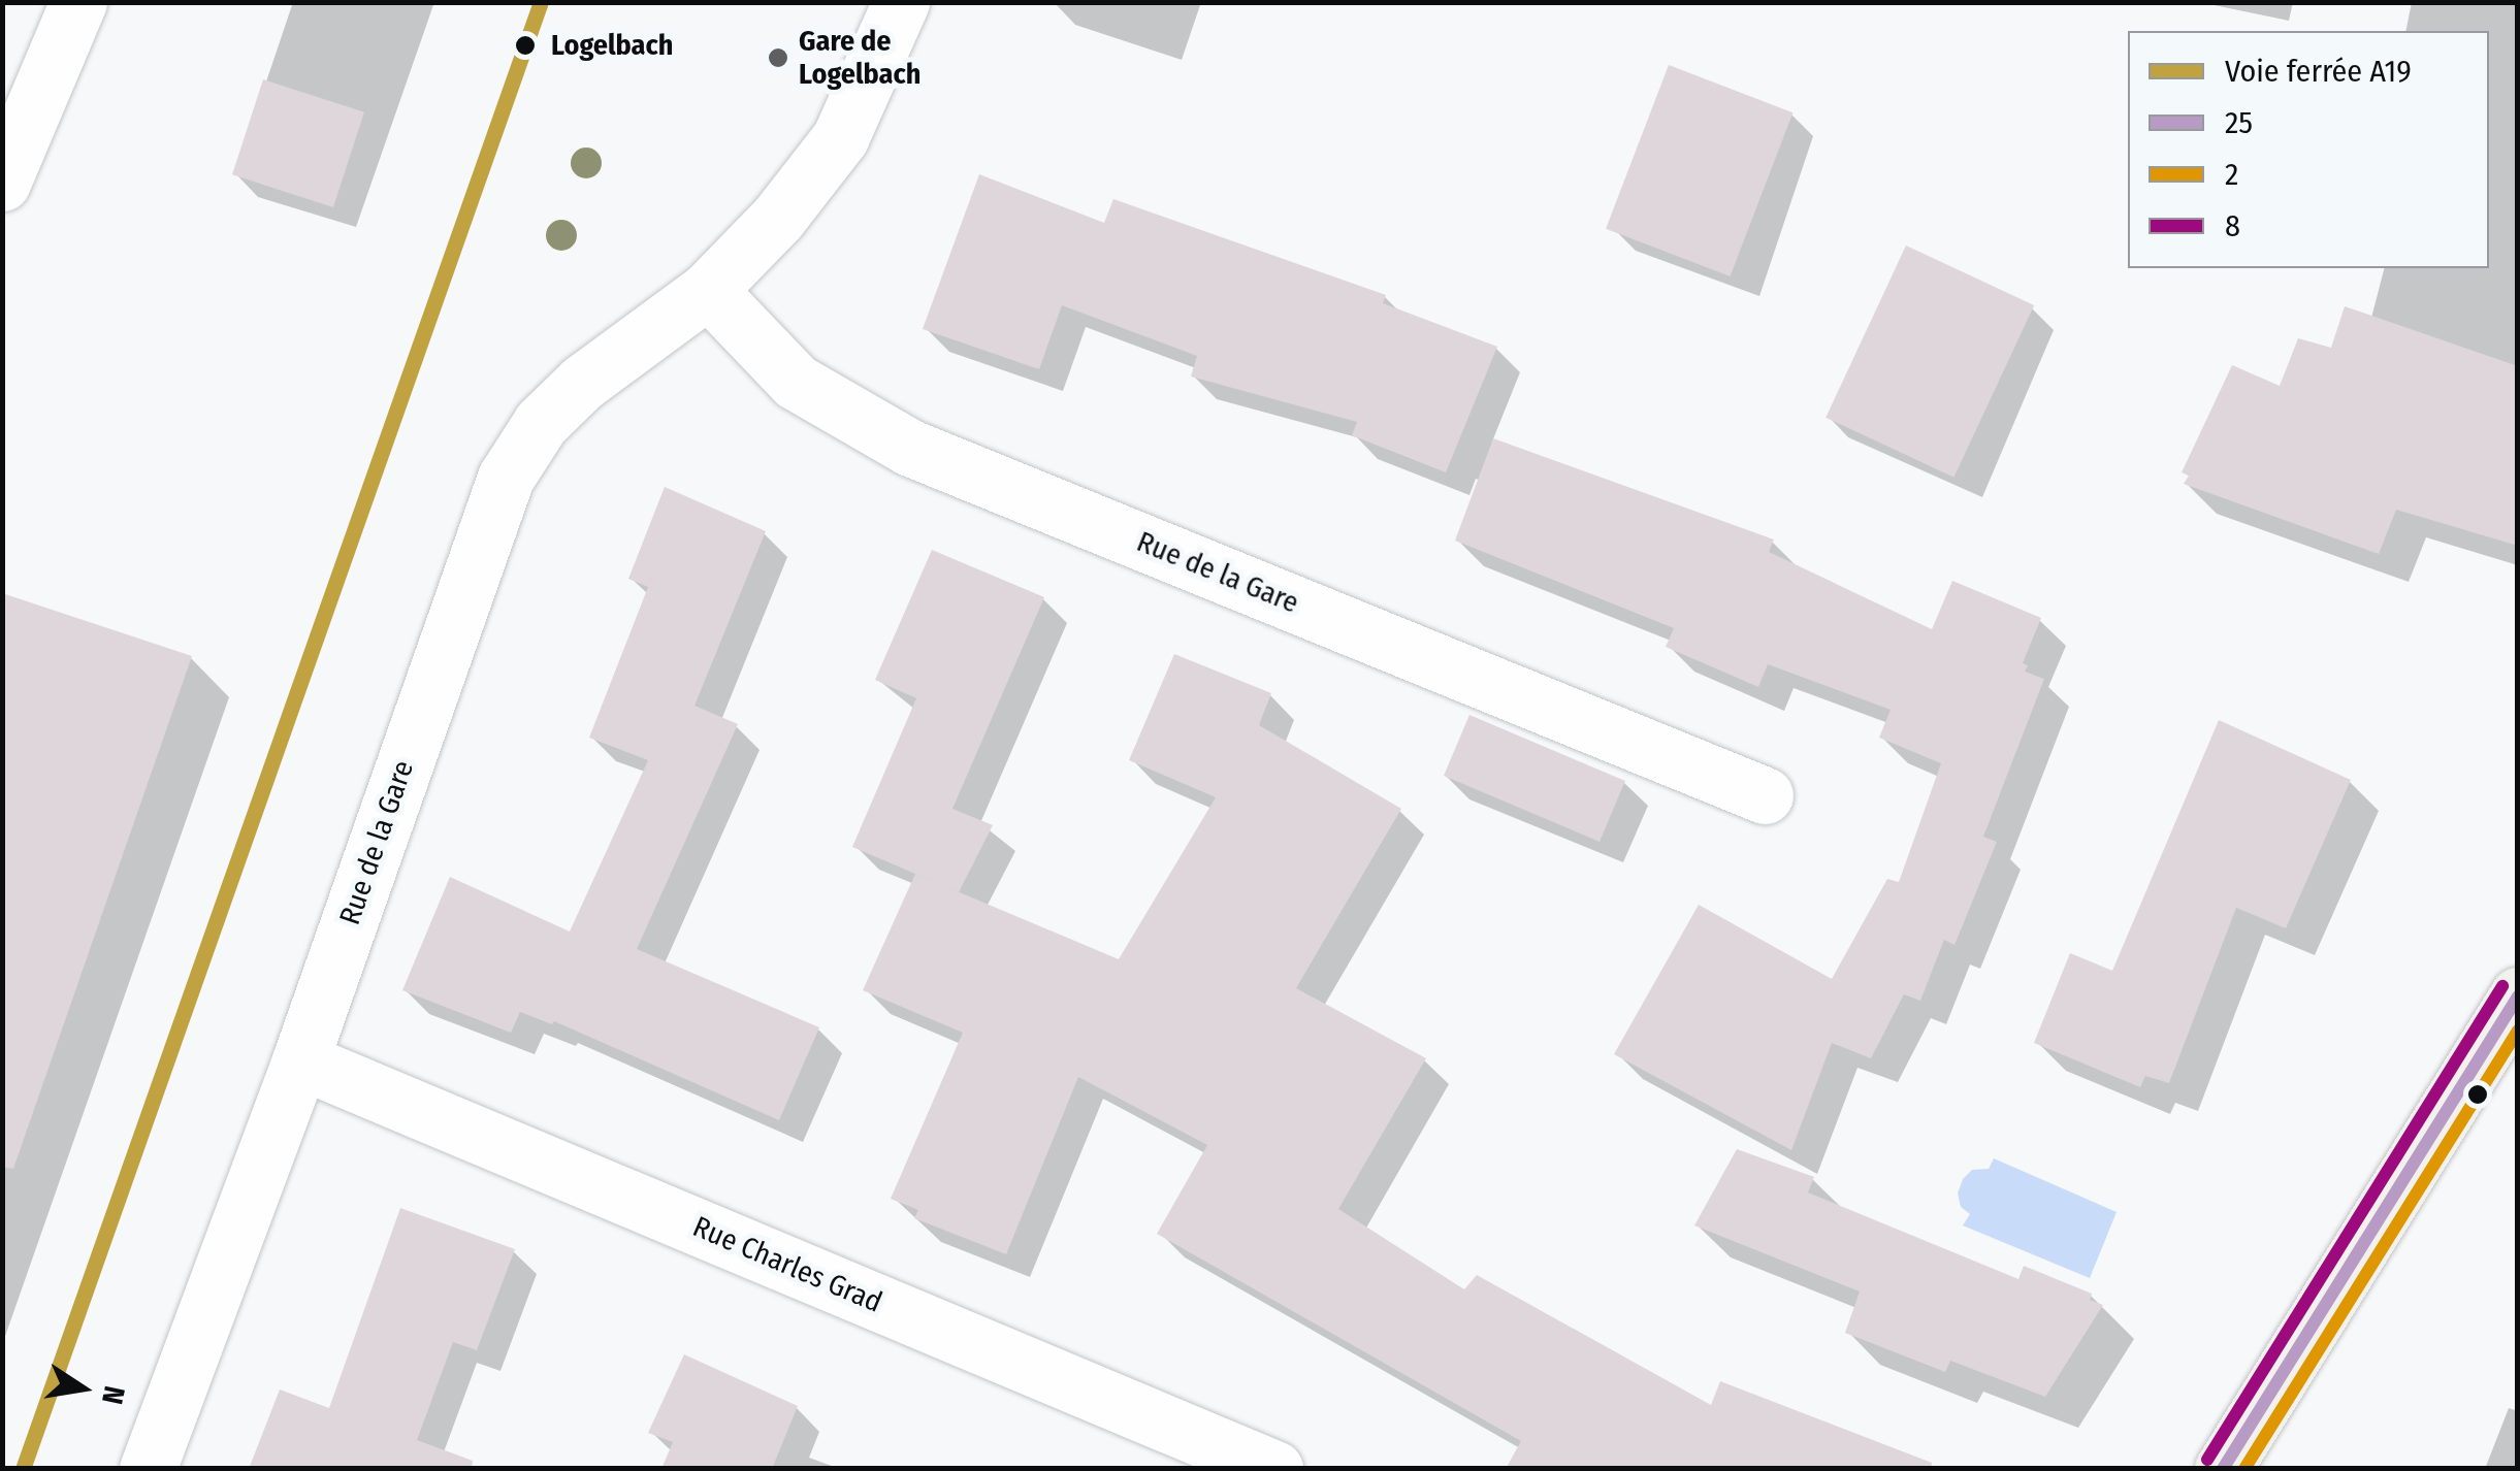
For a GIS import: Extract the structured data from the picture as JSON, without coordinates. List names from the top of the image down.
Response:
{
  "streets": {
    "street": ["Rue de la Gare", "Rue Charles Grad"]
  },
  "crossings": [
    ["Rue de la Gare", "Rue Charles Grad"]
  ],
  "places": ["Logelbach", "Gare de Logelbach"],
  "lines": [
    "rail line A19",
    "transit line 8",
    "transit line 25",
    "transit line 2"
  ],
  "legend": [
    "Voie ferrée A19",
    "25",
    "2",
    "8"
  ],
  "north": "right"
}
